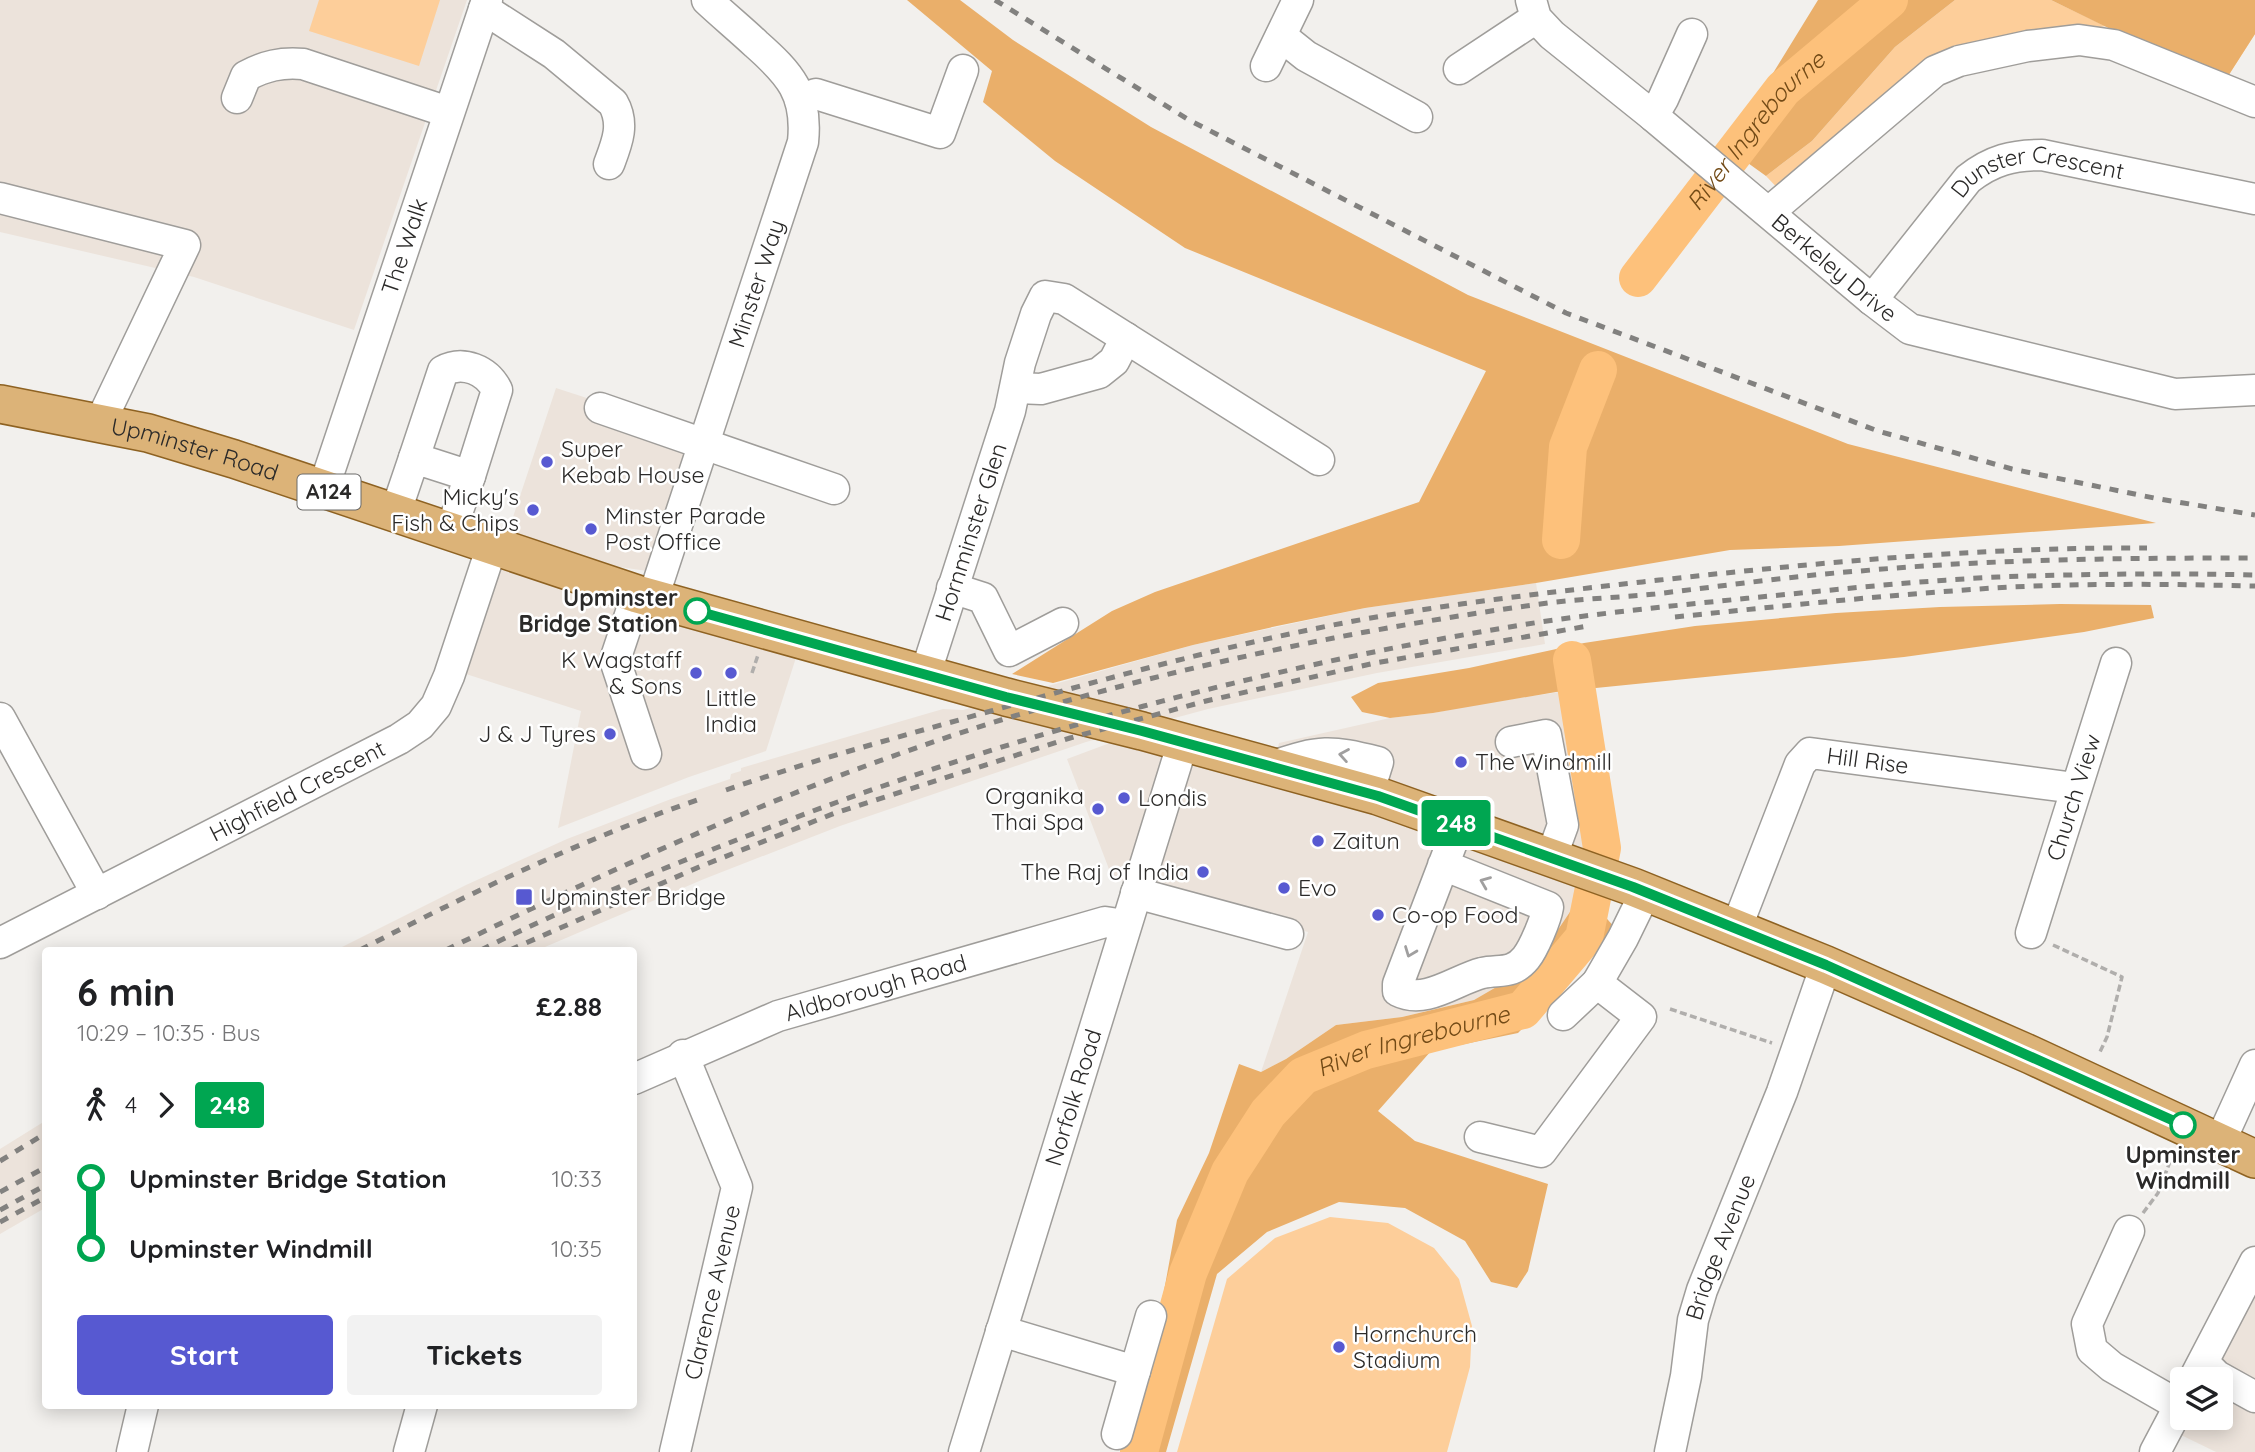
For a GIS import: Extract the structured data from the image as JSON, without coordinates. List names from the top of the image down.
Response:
{
  "streets": {
    "main road": ["Upminster Road", "A124"],
    "street": [
      "Dunster Crescent",
      "The Walk",
      "Berkeley Drive",
      "Minster Way",
      "Hornminster Glen",
      "Hill Rise",
      "Highfield Crescent",
      "Church View",
      "Aldborough Road",
      "Norfolk Road",
      "Bridge Avenue",
      "Clarence Avenue"
    ]
  },
  "crossings": [
    ["Dunster Crescent", "Berkeley Drive"],
    ["The Walk", "Upminster Road"],
    ["Minster Way", "Upminster Road"],
    ["Upminster Road", "A124"],
    ["Upminster Road", "Hornminster Glen"],
    ["Upminster Road", "Hill Rise"],
    ["Upminster Road", "Highfield Crescent"],
    ["Upminster Road", "Norfolk Road"],
    ["Upminster Road", "Bridge Avenue"],
    ["A124", "Bridge Avenue"],
    ["Hill Rise", "Church View"],
    ["Aldborough Road", "Norfolk Road"],
    ["Aldborough Road", "Clarence Avenue"]
  ],
  "water": ["River Ingrebourne"],
  "places": {
    "other": [
      "Super Kebab House",
      "Micky's Fish & Chips",
      "Minster Parade Post Office",
      "Upminster Bridge Station",
      "K Wagstaff & Sons",
      "Little India",
      "J & J Tyres",
      "The Windmill",
      "Londis",
      "Organika Thai Spa",
      "Zaitun",
      "The Raj of India",
      "Evo",
      "Co-op Food",
      "Upminster Windmill",
      "Hornchurch Stadium"
    ],
    "transit": ["Upminster Bridge"]
  },
  "lines": ["bus line 248"],
  "page": {
    "on_map": "248",
    "heading": ["6 min", "10:29 – 10:35 · Bus", "£2.88"],
    "legs": ["4", "248"],
    "list": [
      {
        "name": "Upminster Bridge Station",
        "value": "10:33"
      },
      {
        "name": "Upminster Windmill",
        "value": "10:35"
      }
    ],
    "buttons": ["Start", "Tickets"]
  }
}
